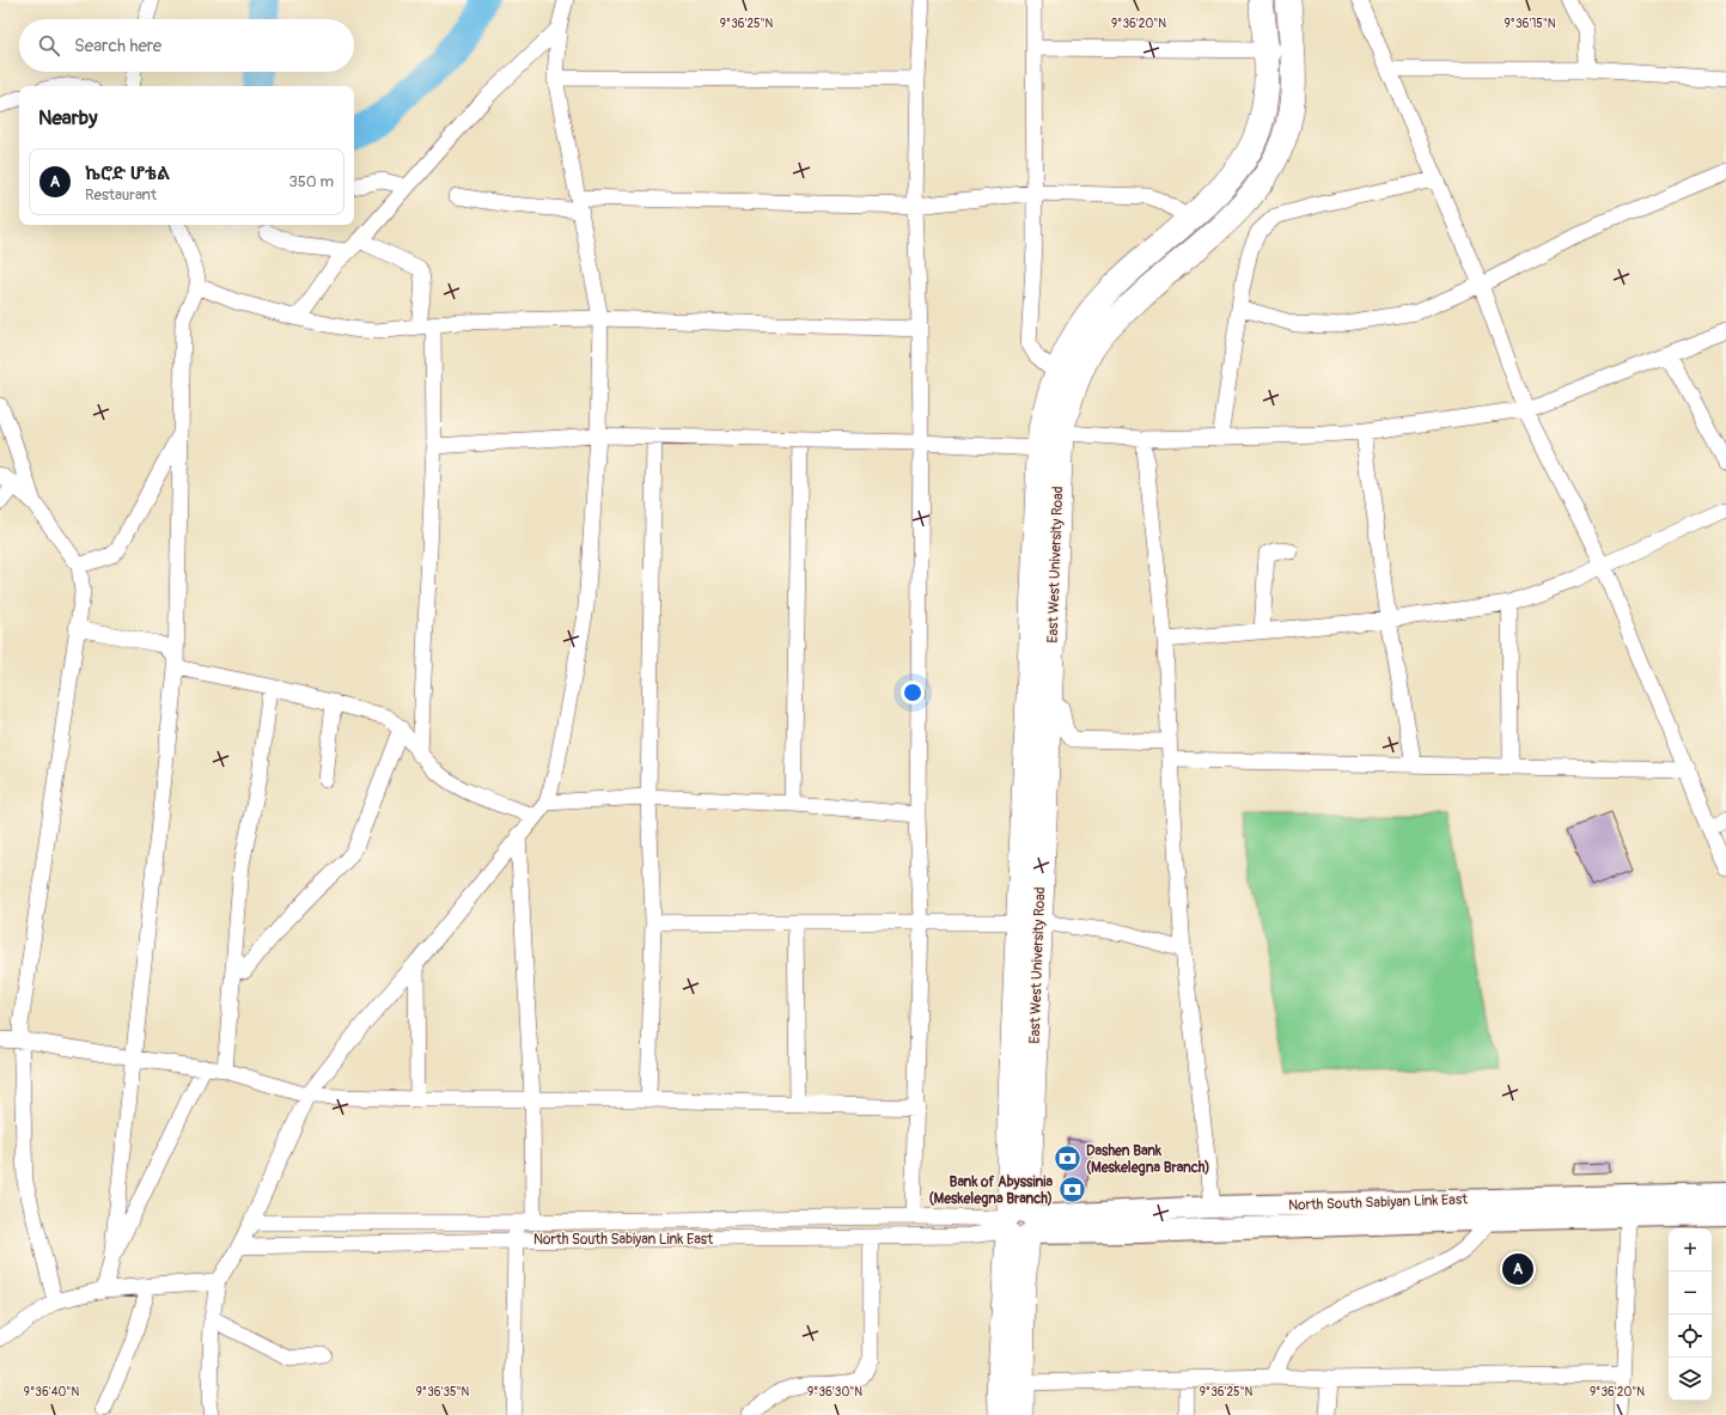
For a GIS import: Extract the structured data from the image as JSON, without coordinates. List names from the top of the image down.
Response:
{
  "streets": {
    "main road": ["East West University Road", "North South Sabiyan Link East"]
  },
  "crossings": [
    ["East West University Road", "North South Sabiyan Link East"]
  ],
  "places": {
    "bank": ["Dashen Bank (Meskelegna Branch)", "Bank of Abyssinia (Meskelegna Branch)"]
  },
  "page": {
    "search": "Search here",
    "heading": "Nearby",
    "list": [
      {
        "mark": "A",
        "name": "ኬሮድ ሆቴል",
        "note": "Restaurant",
        "value": "350 m"
      }
    ],
    "map_buttons": ["+", "−"],
    "pins": "A"
  },
  "coordinates": [
    "9°36'25\"N",
    "9°36'20\"N",
    "9°36'15\"N",
    "9°36'40\"N",
    "9°36'35\"N",
    "9°36'30\"N"
  ]
}
